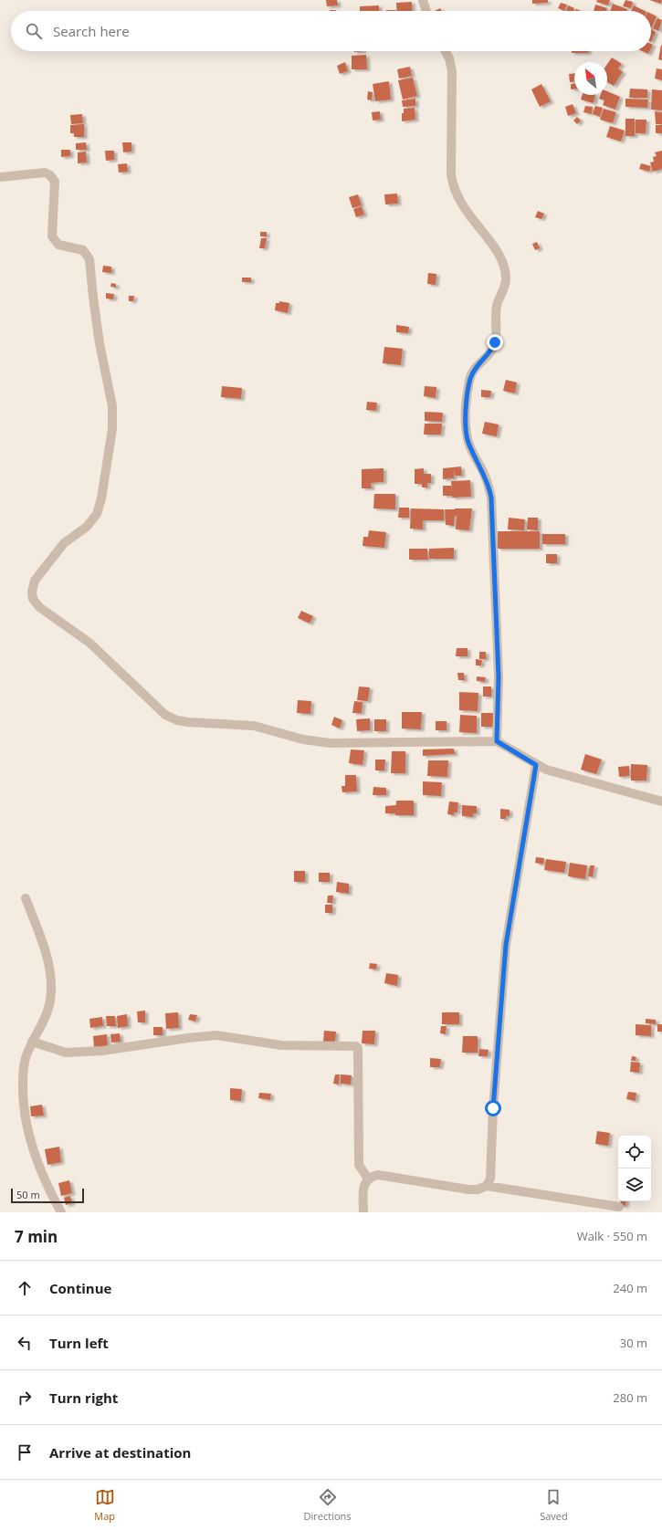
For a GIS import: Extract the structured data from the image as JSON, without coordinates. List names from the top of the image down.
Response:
{
  "scale_bar": "50 m",
  "north": "top left",
  "page": {
    "search": "Search here",
    "scale": "50 m",
    "heading": ["7 min", "Walk · 550 m"],
    "list": [
      ["Continue", "240 m"],
      ["Turn left", "30 m"],
      ["Turn right", "280 m"],
      "Arrive at destination"
    ],
    "nav": ["Map", "Directions", "Saved"]
  }
}
